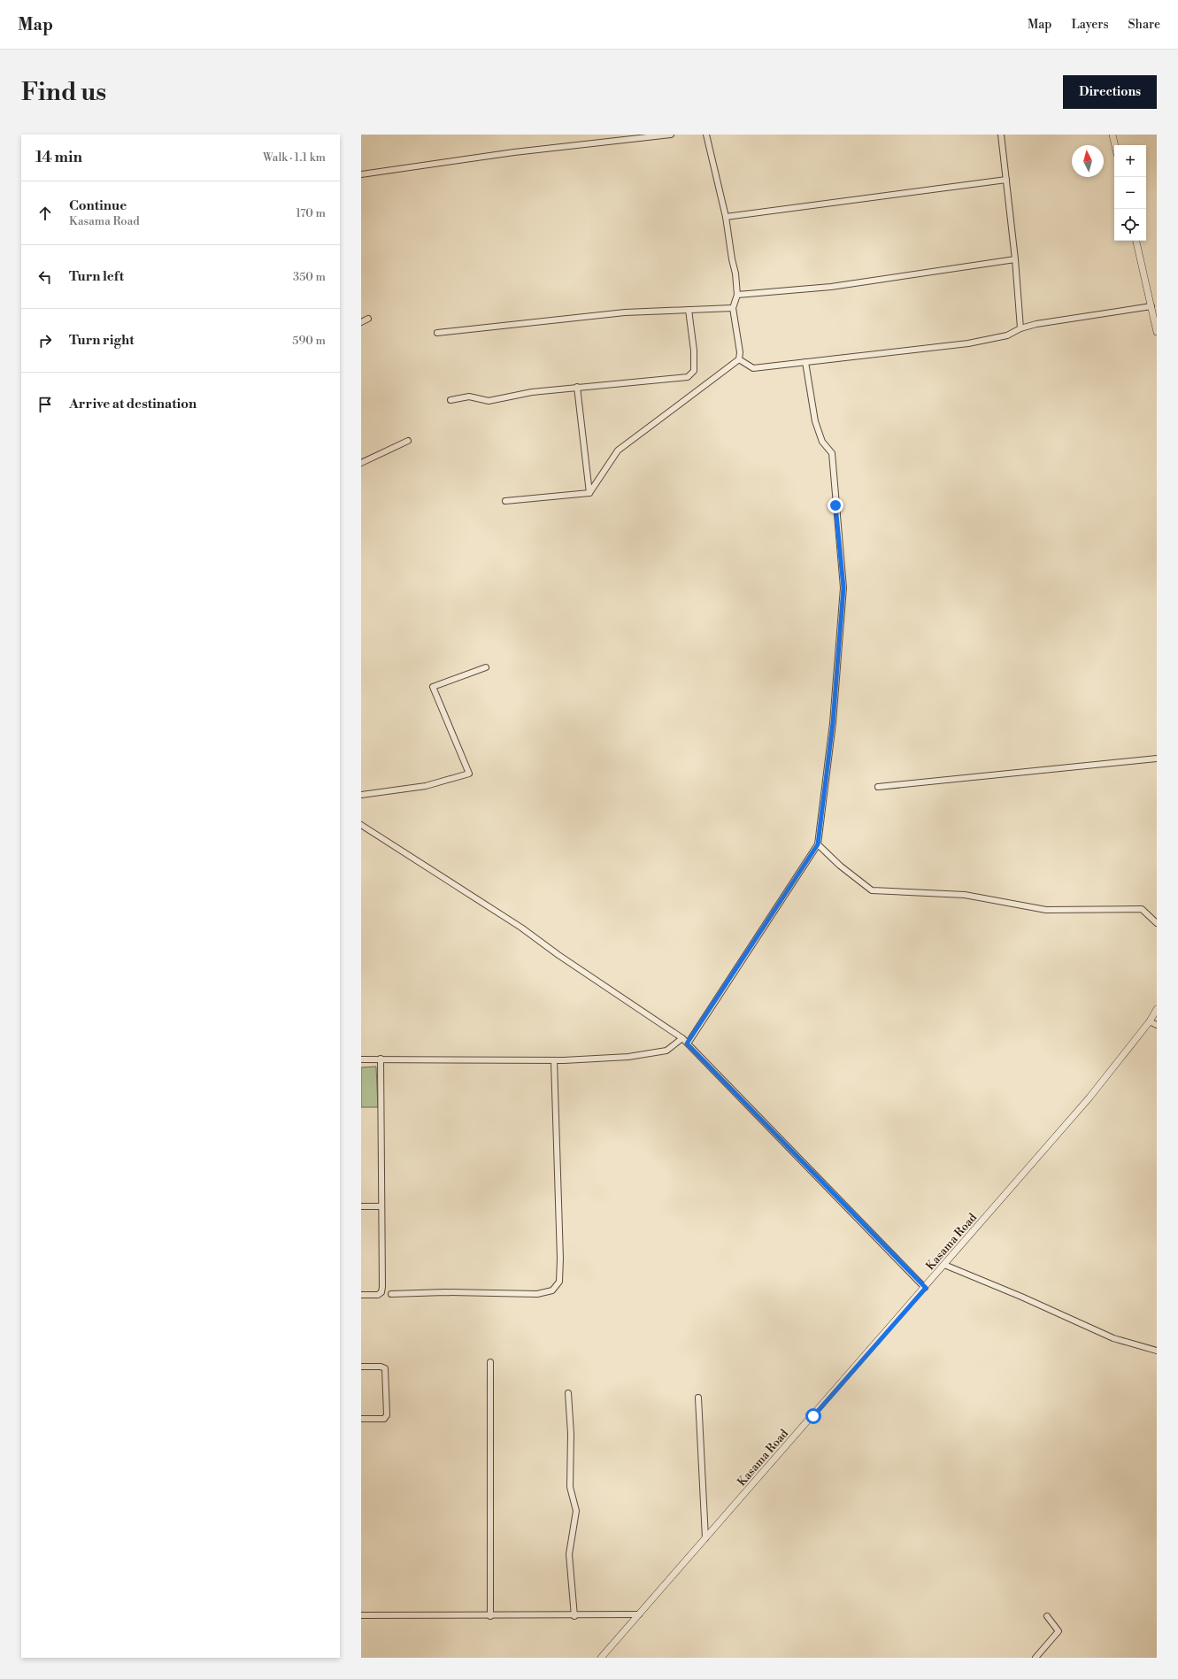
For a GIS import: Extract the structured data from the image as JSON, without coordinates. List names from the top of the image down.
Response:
{
  "streets": {
    "street": ["Kasama Road"]
  },
  "north": "top",
  "page": {
    "header": "Map",
    "nav": ["Map", "Layers", "Share"],
    "buttons": "Directions",
    "title": "Find us",
    "heading": ["14 min", "Walk · 1.1 km"],
    "map_buttons": ["+", "−"],
    "list": [
      ["Continue", "Kasama Road", "170 m"],
      ["Turn left", "350 m"],
      ["Turn right", "590 m"],
      "Arrive at destination"
    ]
  }
}
